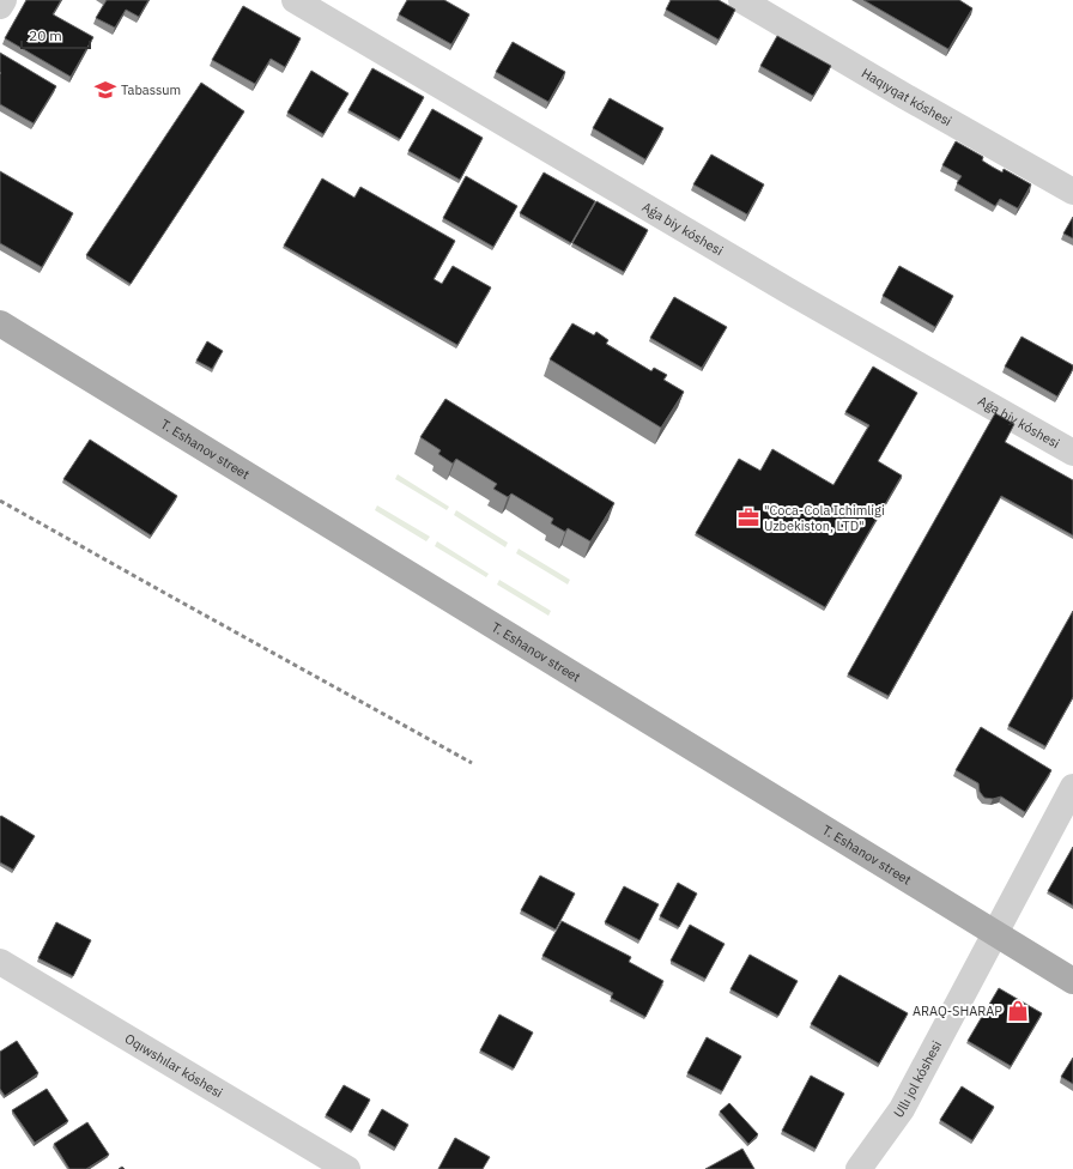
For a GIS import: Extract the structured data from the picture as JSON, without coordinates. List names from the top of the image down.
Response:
{
  "streets": {
    "main road": ["T. Eshanov street"],
    "street": [
      "Haqıyqat kóshesi",
      "Aǵa biy kóshesi",
      "Oqıwshılar kóshesi",
      "Ullı jol kóshesi"
    ]
  },
  "crossings": [
    ["T. Eshanov street", "Ullı jol kóshesi"]
  ],
  "places": {
    "school or university": ["Tabassum"],
    "office": ["\"Coca-Cola Ichimligi Uzbekiston, LTD\""],
    "shop": ["ARAQ-SHARAP"]
  },
  "scale_bar": "20 m"
}
